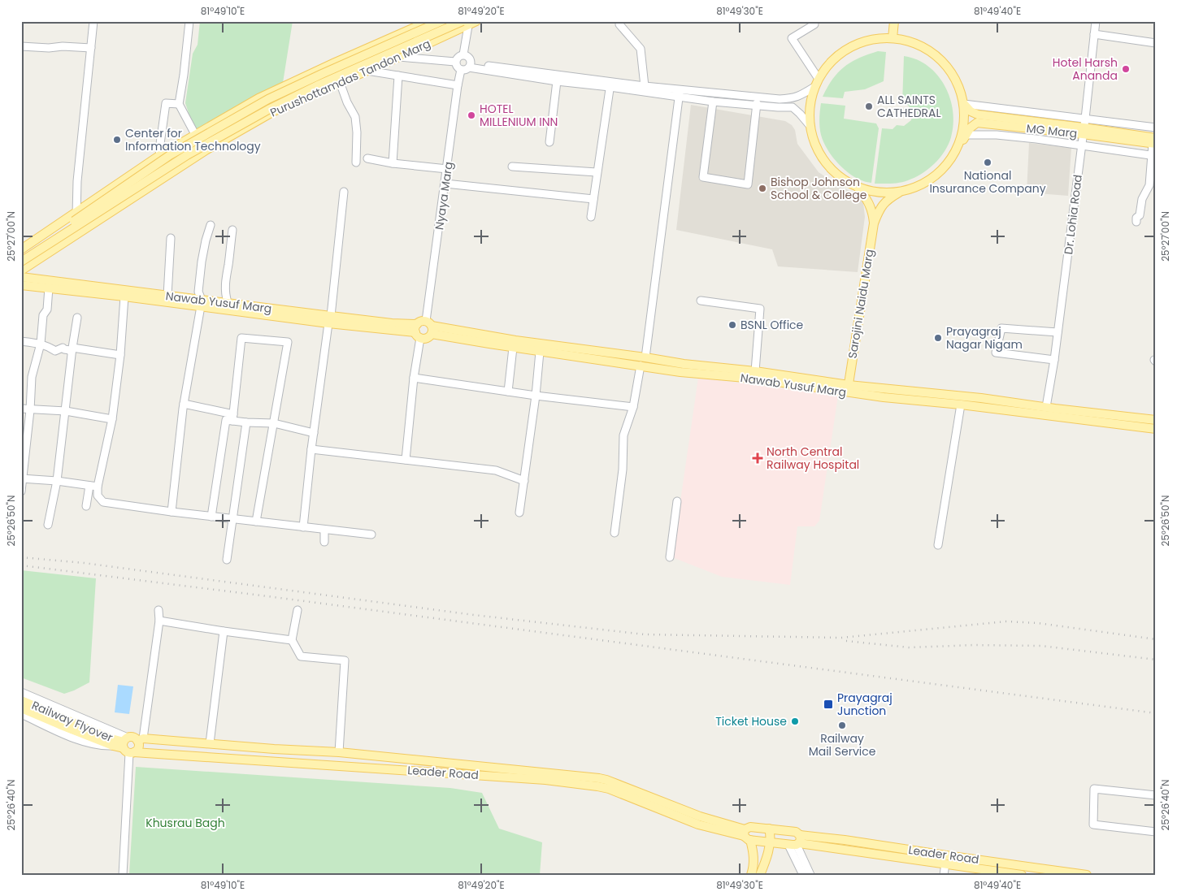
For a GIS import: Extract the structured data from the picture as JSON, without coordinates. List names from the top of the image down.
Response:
{
  "streets": {
    "main road": [
      "Purushottamdas Tandon Marg",
      "MG Marg",
      "Nawab Yusuf Marg",
      "Sarojini Naidu Marg",
      "Railway Flyover",
      "Leader Road"
    ],
    "street": ["Nyaya Marg", "Dr. Lohia Road"]
  },
  "crossings": [
    ["MG Marg", "Dr. Lohia Road"],
    ["Nyaya Marg", "Nawab Yusuf Marg"],
    ["Dr. Lohia Road", "Nawab Yusuf Marg"],
    ["Nawab Yusuf Marg", "Sarojini Naidu Marg"],
    ["Railway Flyover", "Leader Road"]
  ],
  "parks": ["Khusrau Bagh"],
  "places": {
    "other": [
      "Hotel Harsh Ananda",
      "ALL SAINTS CATHEDRAL",
      "HOTEL MILLENIUM INN",
      "Center for Information Technology",
      "National Insurance Company",
      "Bishop Johnson School & College",
      "BSNL Office",
      "Prayagraj Nagar Nigam",
      "Ticket House",
      "Railway Mail Service"
    ],
    "health": ["North Central Railway Hospital"],
    "transit": ["Prayagraj Junction"]
  },
  "coordinates": [
    "81°49'10\"E",
    "81°49'20\"E",
    "81°49'30\"E",
    "81°49'40\"E",
    "25°27'00\"N",
    "25°26'50\"N",
    "25°26'40\"N"
  ]
}
